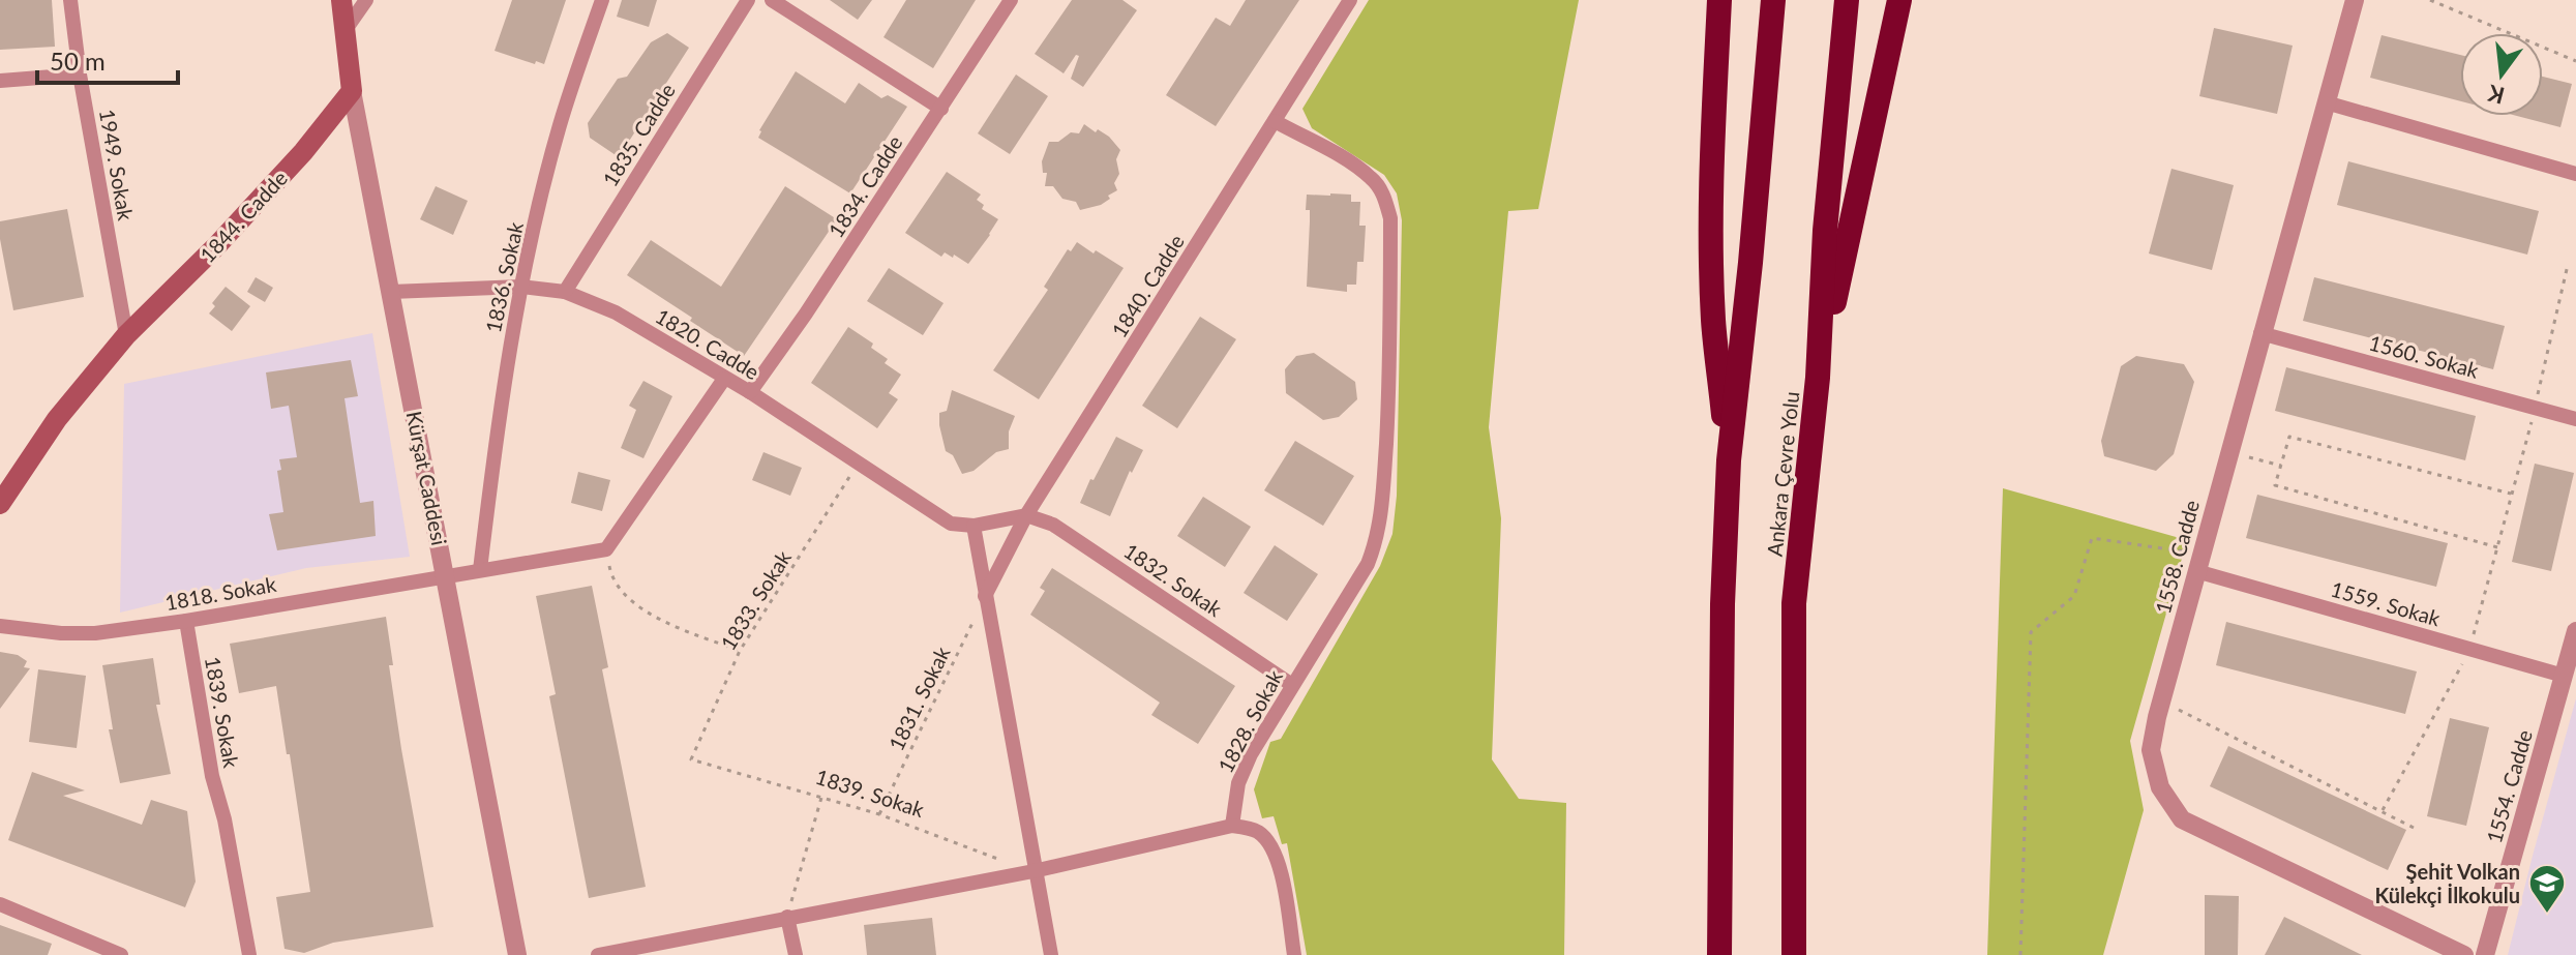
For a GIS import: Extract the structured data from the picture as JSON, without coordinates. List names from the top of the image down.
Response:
{
  "streets": {
    "highway": ["Ankara Çevre Yolu"],
    "main road": ["1844. Cadde", "Kürşat Caddesi"],
    "street": [
      "1835. Cadde",
      "1949. Sokak",
      "1834. Cadde",
      "1836. Sokak",
      "1840. Cadde",
      "1820. Cadde",
      "1560. Sokak",
      "1558. Cadde",
      "1832. Sokak",
      "1818. Sokak",
      "1559. Sokak",
      "1839. Sokak",
      "1828. Sokak",
      "1554. Cadde"
    ],
    "path": ["1833. Sokak", "1831. Sokak"]
  },
  "crossings": [
    ["1835. Cadde", "1820. Cadde"],
    ["1949. Sokak", "1844. Cadde"],
    ["1834. Cadde", "1820. Cadde"],
    ["1844. Cadde", "Kürşat Caddesi"],
    ["1836. Sokak", "1820. Cadde"],
    ["1840. Cadde", "1820. Cadde"],
    ["1840. Cadde", "1832. Sokak"],
    ["1840. Cadde", "1831. Sokak"],
    ["1840. Cadde", "1828. Sokak"],
    ["1820. Cadde", "Kürşat Caddesi"],
    ["1820. Cadde", "1832. Sokak"],
    ["1820. Cadde", "1833. Sokak"],
    ["1560. Sokak", "1558. Cadde"],
    ["Kürşat Caddesi", "1818. Sokak"],
    ["1558. Cadde", "1559. Sokak"],
    ["1832. Sokak", "1828. Sokak"],
    ["1818. Sokak", "1839. Sokak"],
    ["1833. Sokak", "1839. Sokak"],
    ["1559. Sokak", "1554. Cadde"],
    ["1831. Sokak", "1839. Sokak"]
  ],
  "places": {
    "school or university": ["Şehit Volkan Külekçi İlkokulu"]
  },
  "scale_bar": "50 m",
  "north": "bottom"
}
